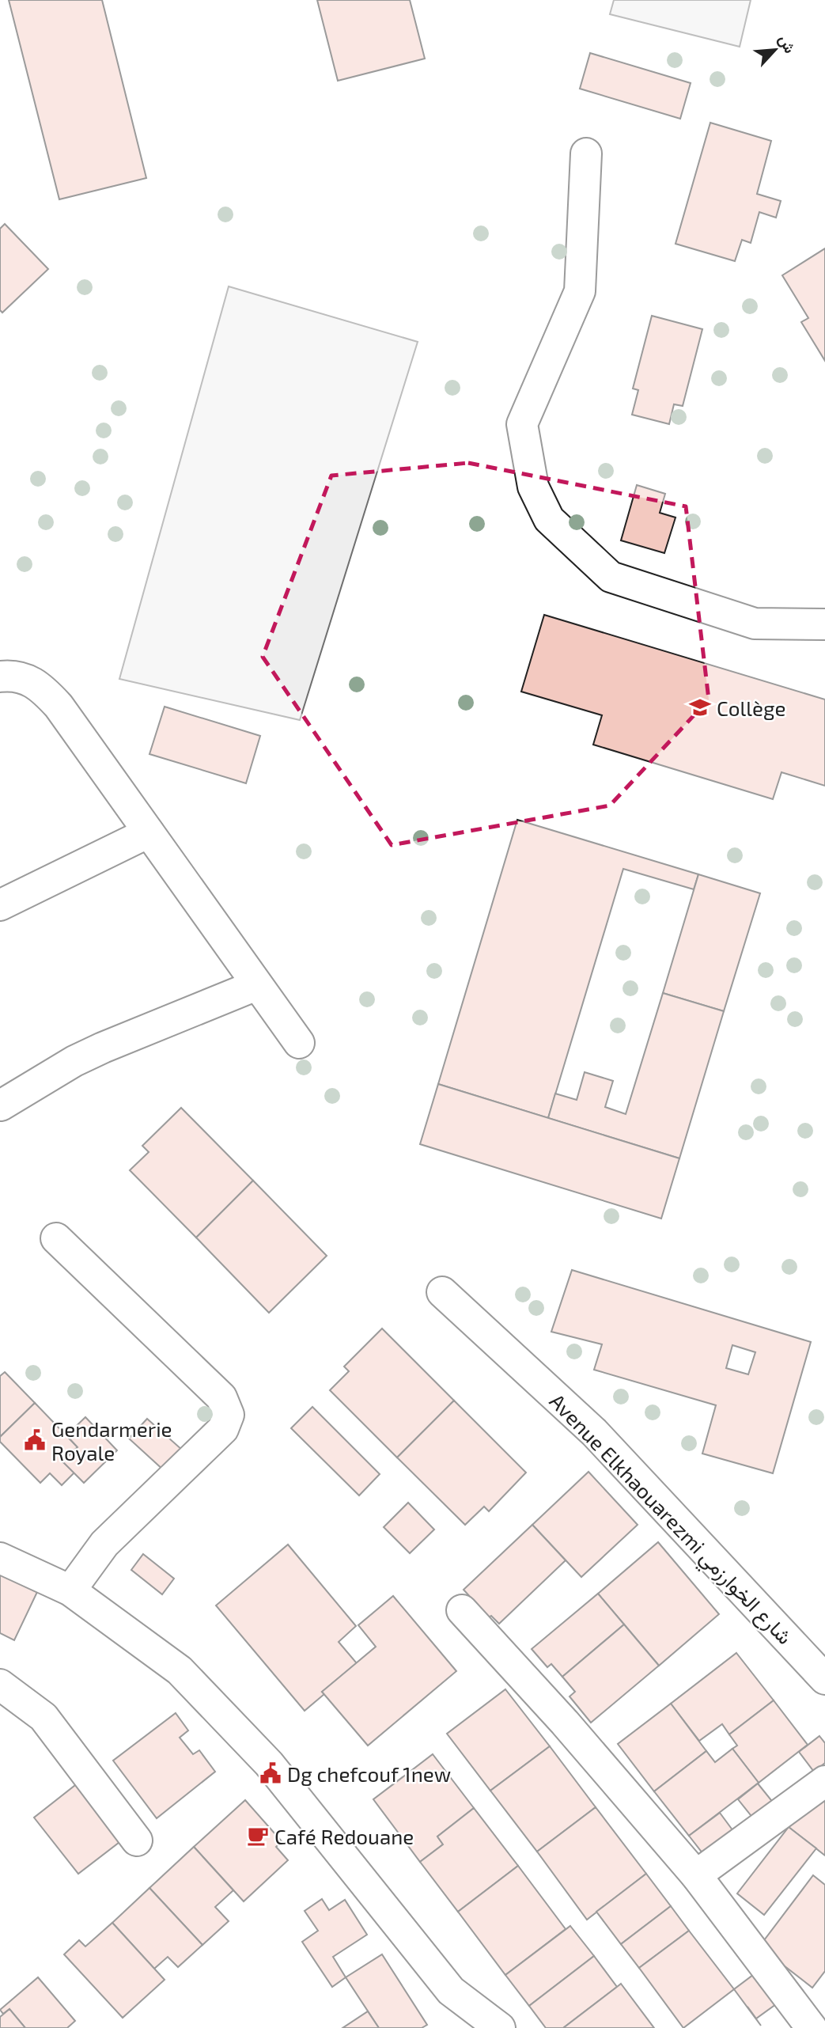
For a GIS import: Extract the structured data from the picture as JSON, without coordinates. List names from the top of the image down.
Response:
{
  "streets": {
    "street": ["Avenue Elkhaouarezmi شارع الخوارزمي"]
  },
  "places": {
    "school or university": ["Collège"],
    "public building": ["Gendarmerie Royale", "Dg chefcouf 1new"],
    "cafe": ["Café Redouane"]
  },
  "north": "top right"
}
